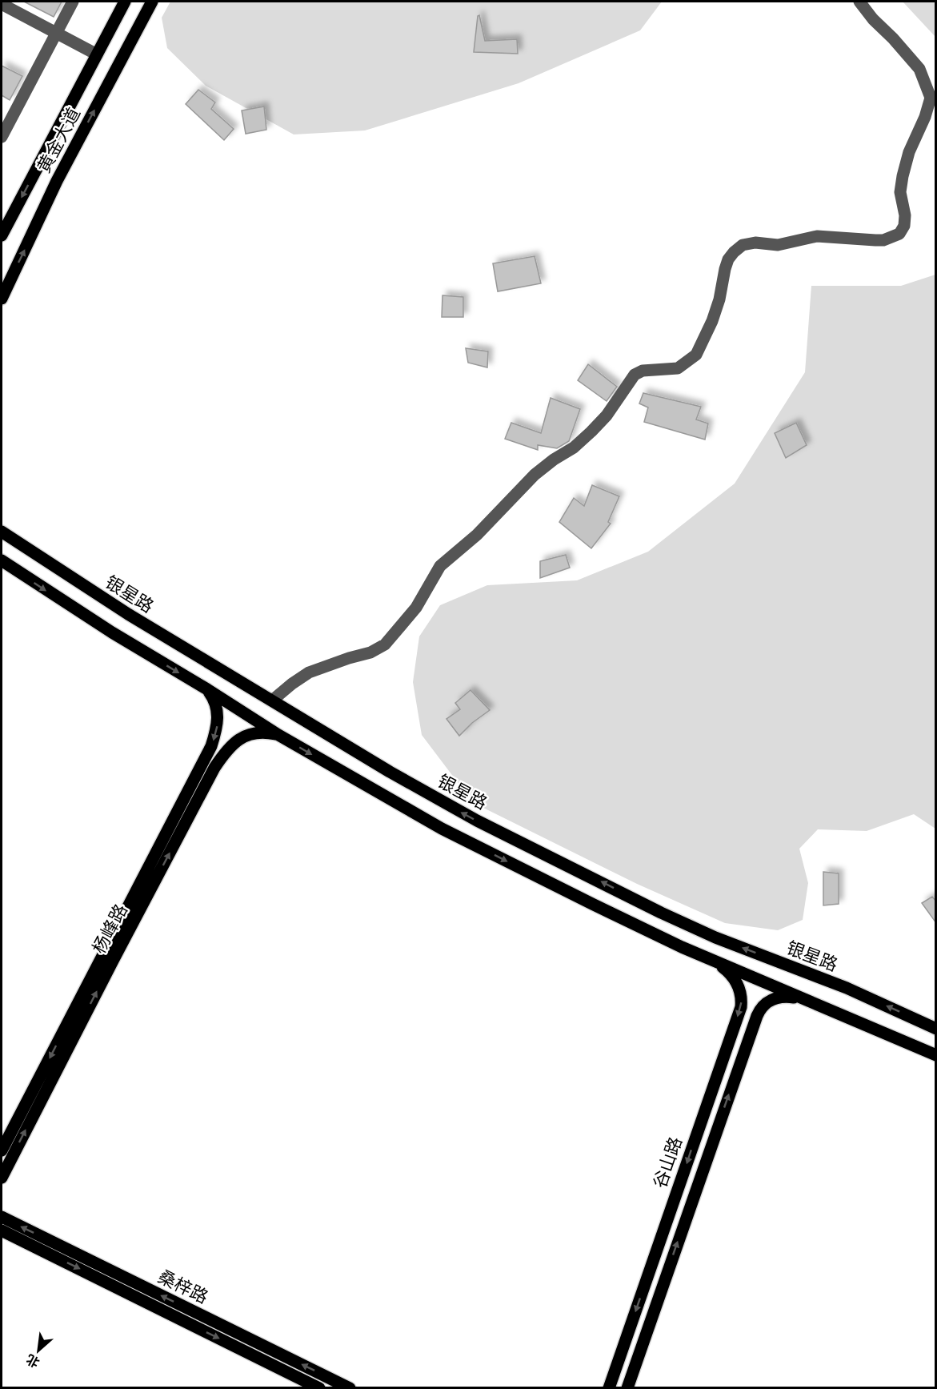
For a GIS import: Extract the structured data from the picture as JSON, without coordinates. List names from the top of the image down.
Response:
{
  "streets": {
    "main road": [
      "黄金大道",
      "银星路",
      "杨峰路",
      "谷山路",
      "桑梓路"
    ]
  },
  "north": "bottom left"
}
